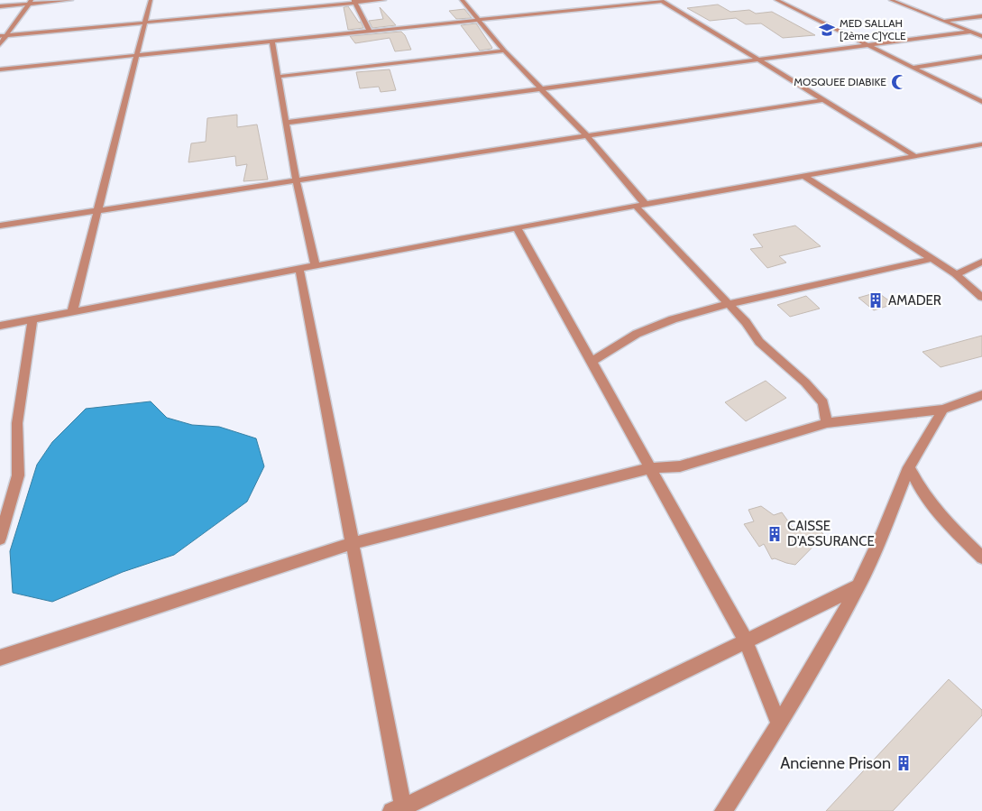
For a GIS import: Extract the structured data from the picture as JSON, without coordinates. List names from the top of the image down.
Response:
{
  "places": {
    "school or university": ["MED SALLAH [2ème C]YCLE"],
    "mosque": ["MOSQUEE DIABIKE"],
    "building": ["AMADER", "CAISSE D'ASSURANCE", "Ancienne Prison"]
  }
}
